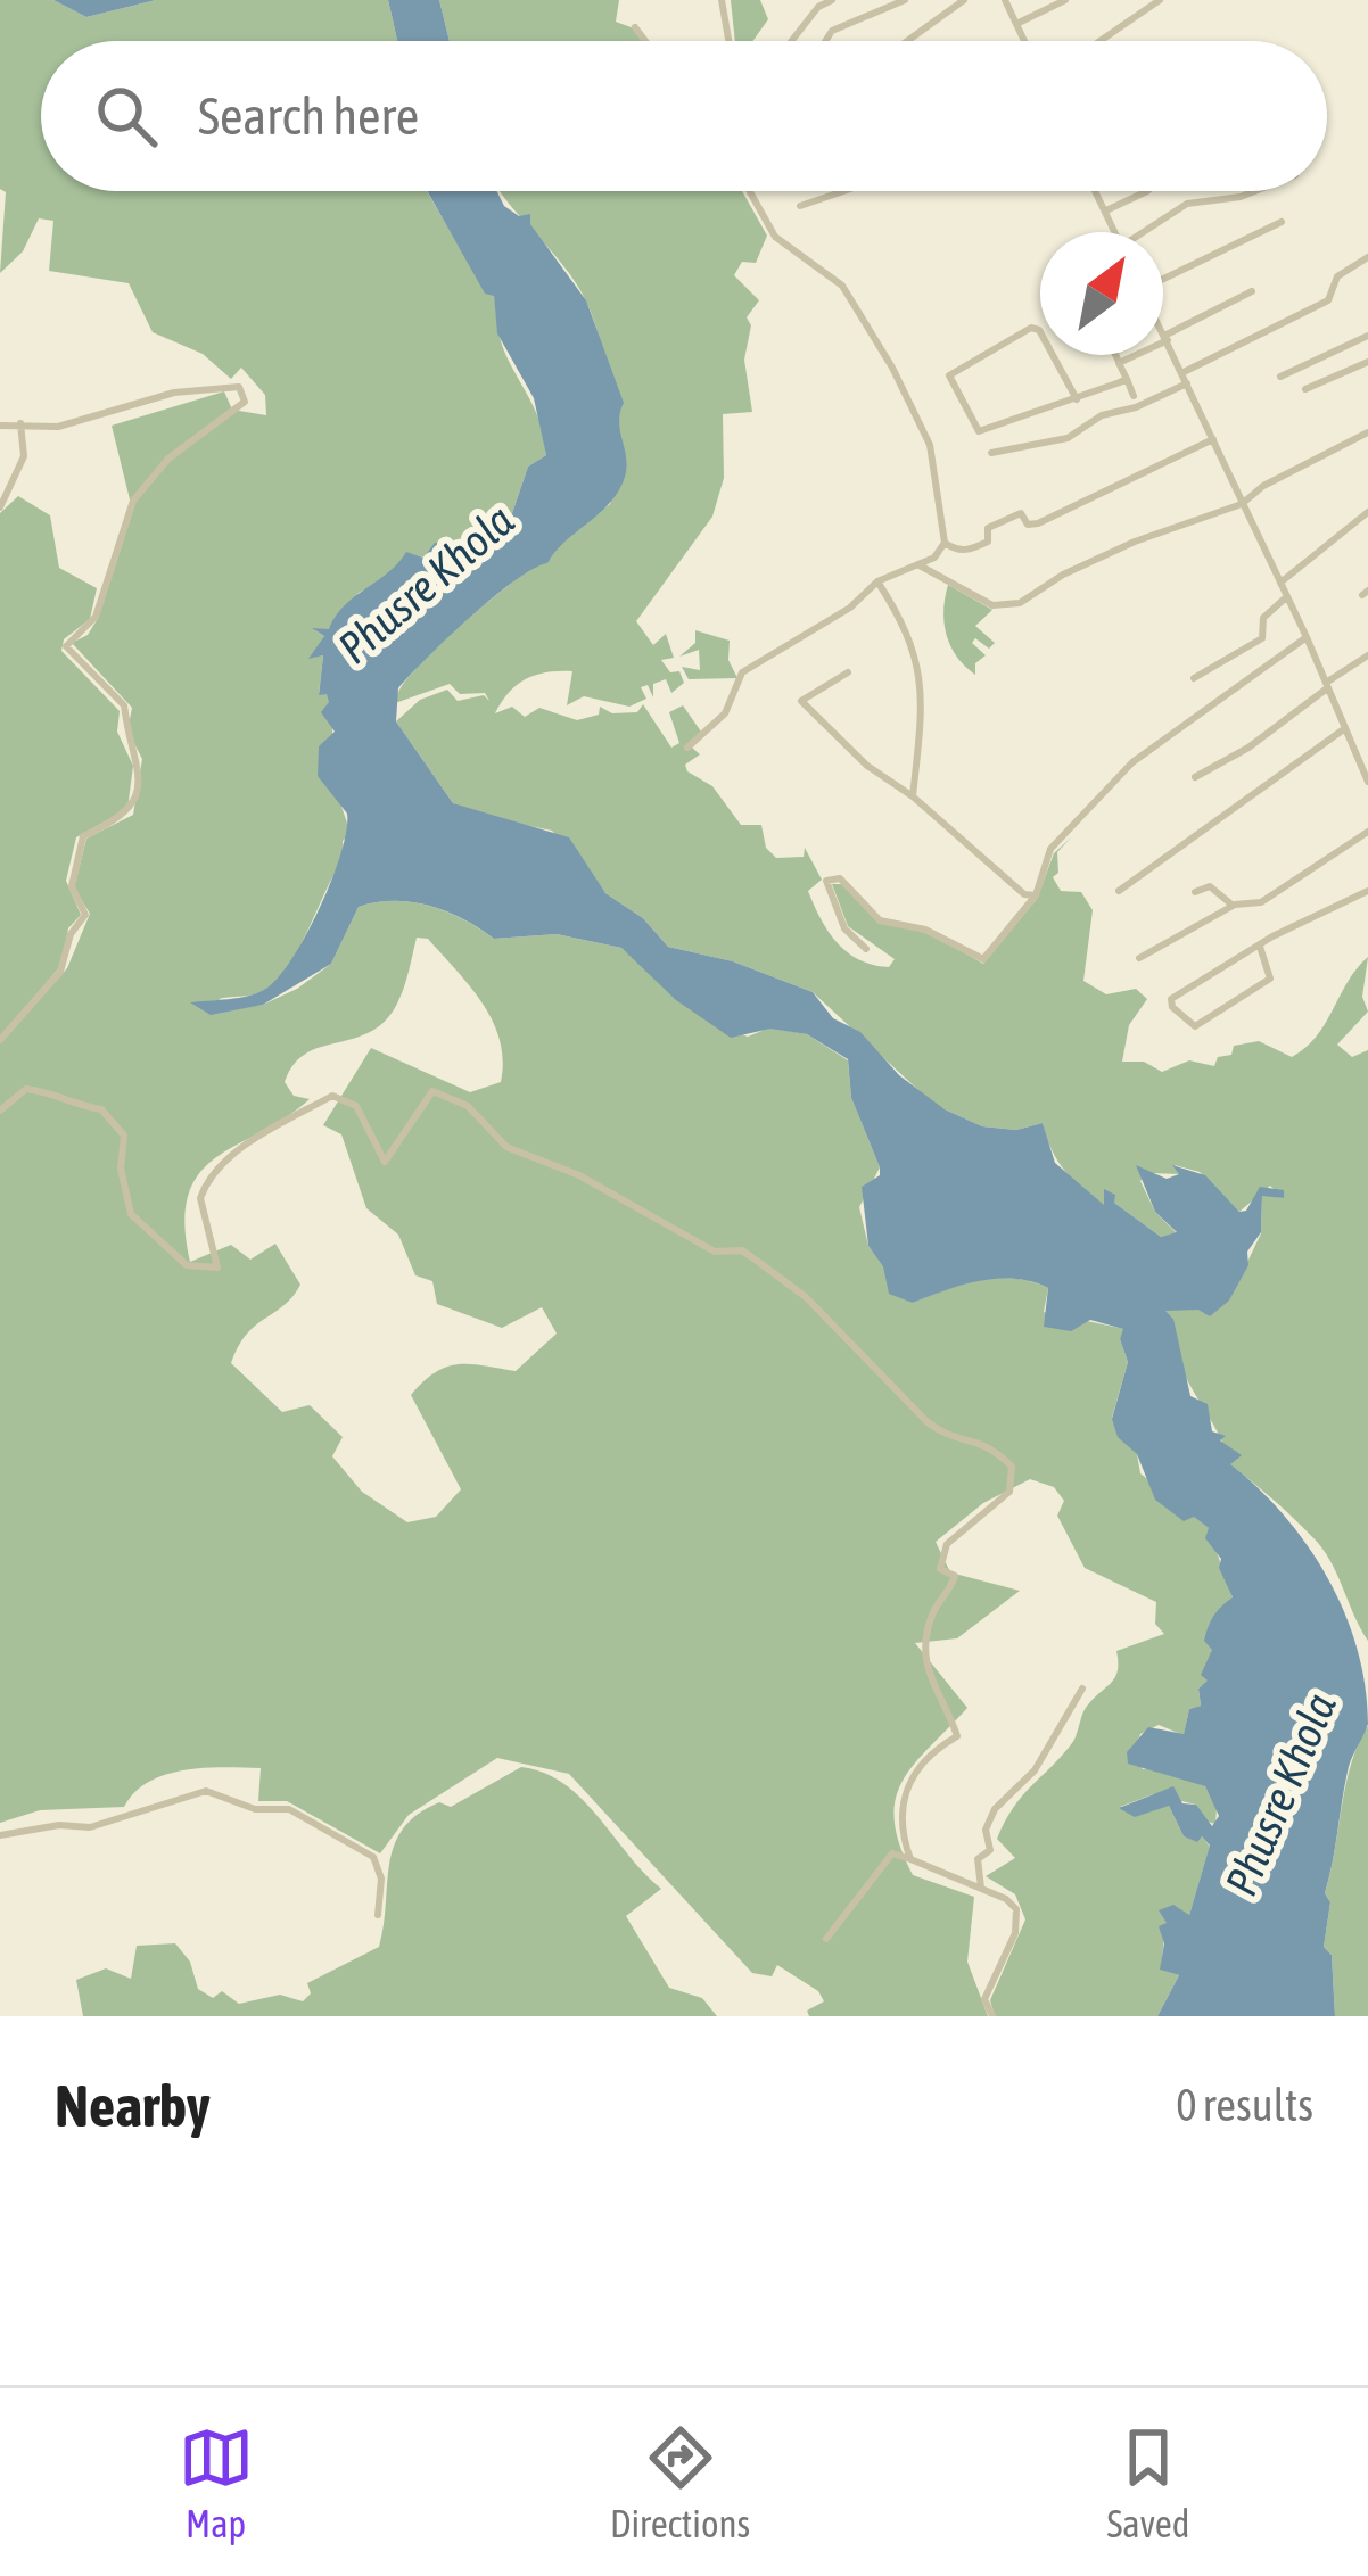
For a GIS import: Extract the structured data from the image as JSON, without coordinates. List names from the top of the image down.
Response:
{
  "water": ["Phusre Khola"],
  "north": "top right",
  "page": {
    "search": "Search here",
    "heading": ["Nearby", "0 results"],
    "nav": ["Map", "Directions", "Saved"]
  }
}
